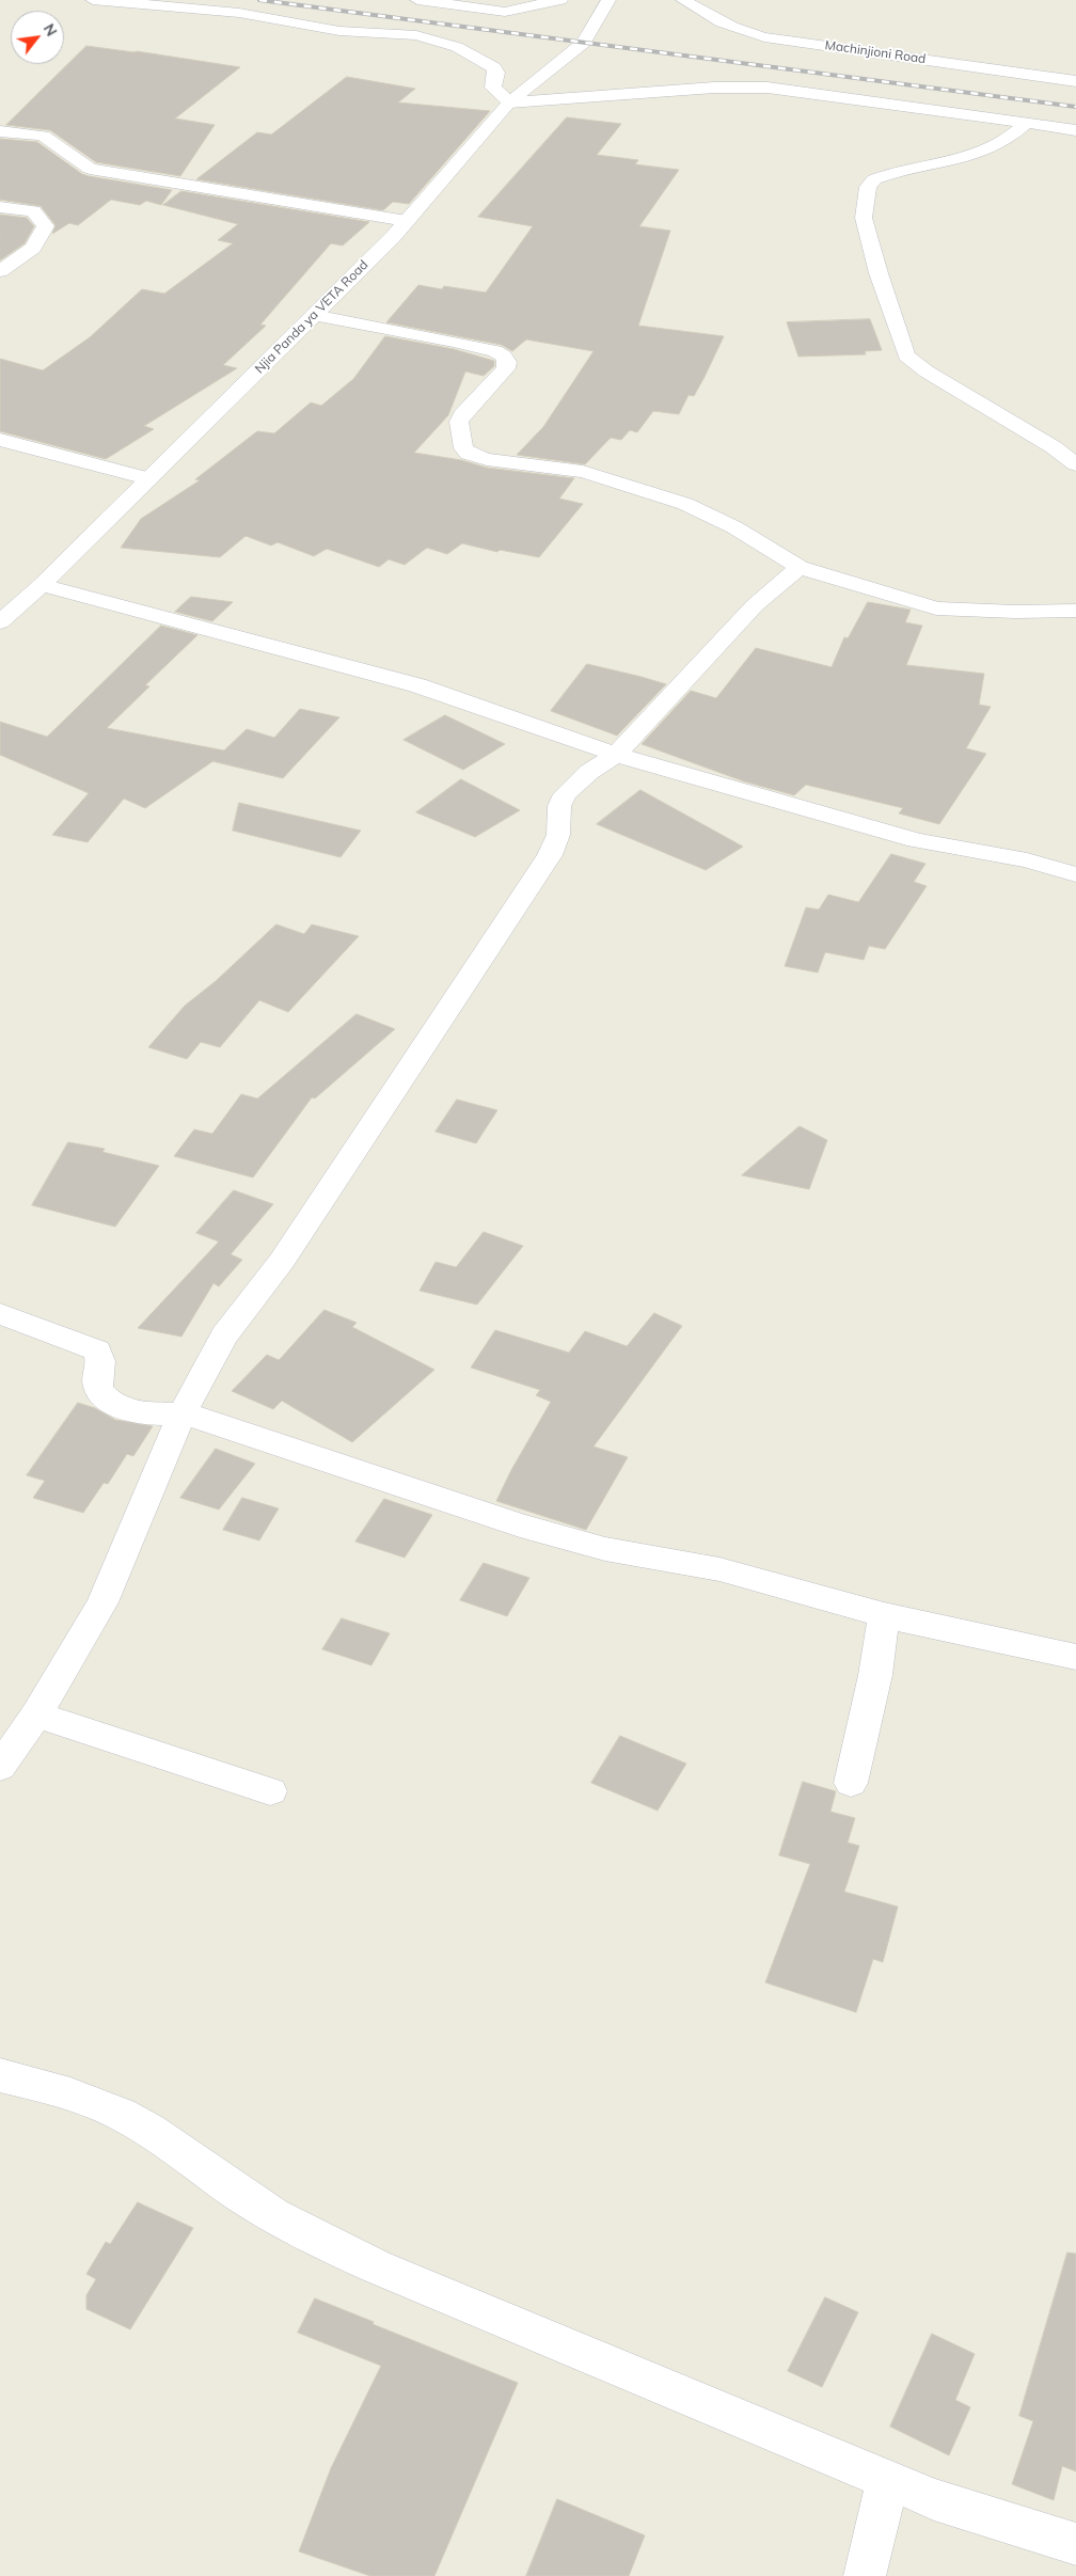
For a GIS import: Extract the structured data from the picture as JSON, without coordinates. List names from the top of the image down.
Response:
{
  "streets": {
    "street": ["Machinjioni Road", "Njia Panda ya VETA Road"]
  },
  "north": "top right"
}
